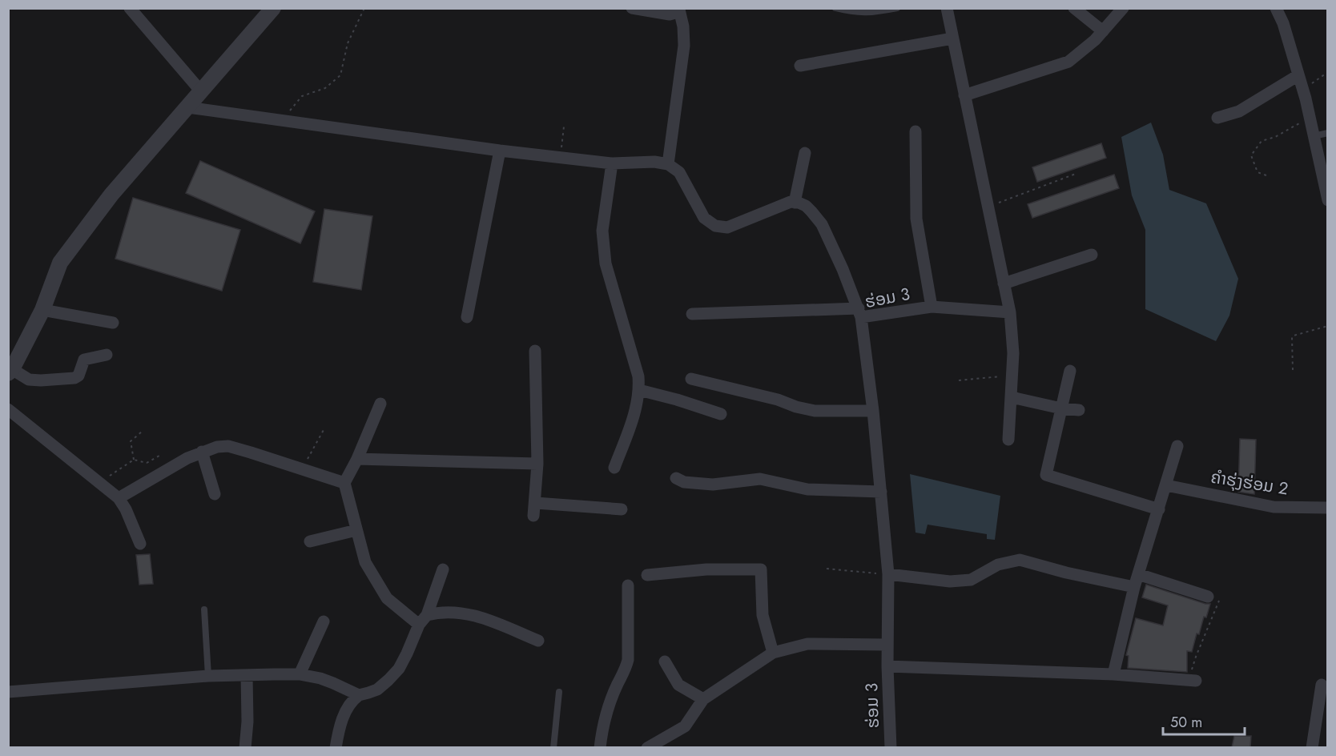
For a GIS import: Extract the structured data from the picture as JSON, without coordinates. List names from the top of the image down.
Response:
{
  "streets": {
    "street": ["ຮ່ອມ 3", "ຄໍາຮຸ່ງຮ່ອມ 2"]
  },
  "scale_bar": "50 m"
}
